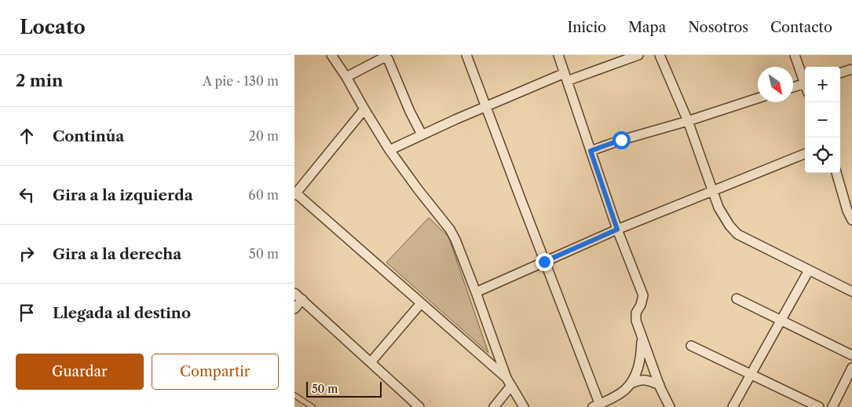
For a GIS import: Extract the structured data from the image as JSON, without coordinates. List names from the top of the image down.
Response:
{
  "scale_bar": "50 m",
  "north": "bottom right",
  "page": {
    "header": "Locato",
    "nav": [
      "Inicio",
      "Mapa",
      "Nosotros",
      "Contacto"
    ],
    "heading": ["2 min", "A pie · 130 m"],
    "map_buttons": ["+", "−"],
    "list": [
      ["Continúa", "20 m"],
      ["Gira a la izquierda", "60 m"],
      ["Gira a la derecha", "50 m"],
      "Llegada al destino"
    ],
    "buttons": ["Guardar", "Compartir"],
    "scale": "50 m"
  }
}
